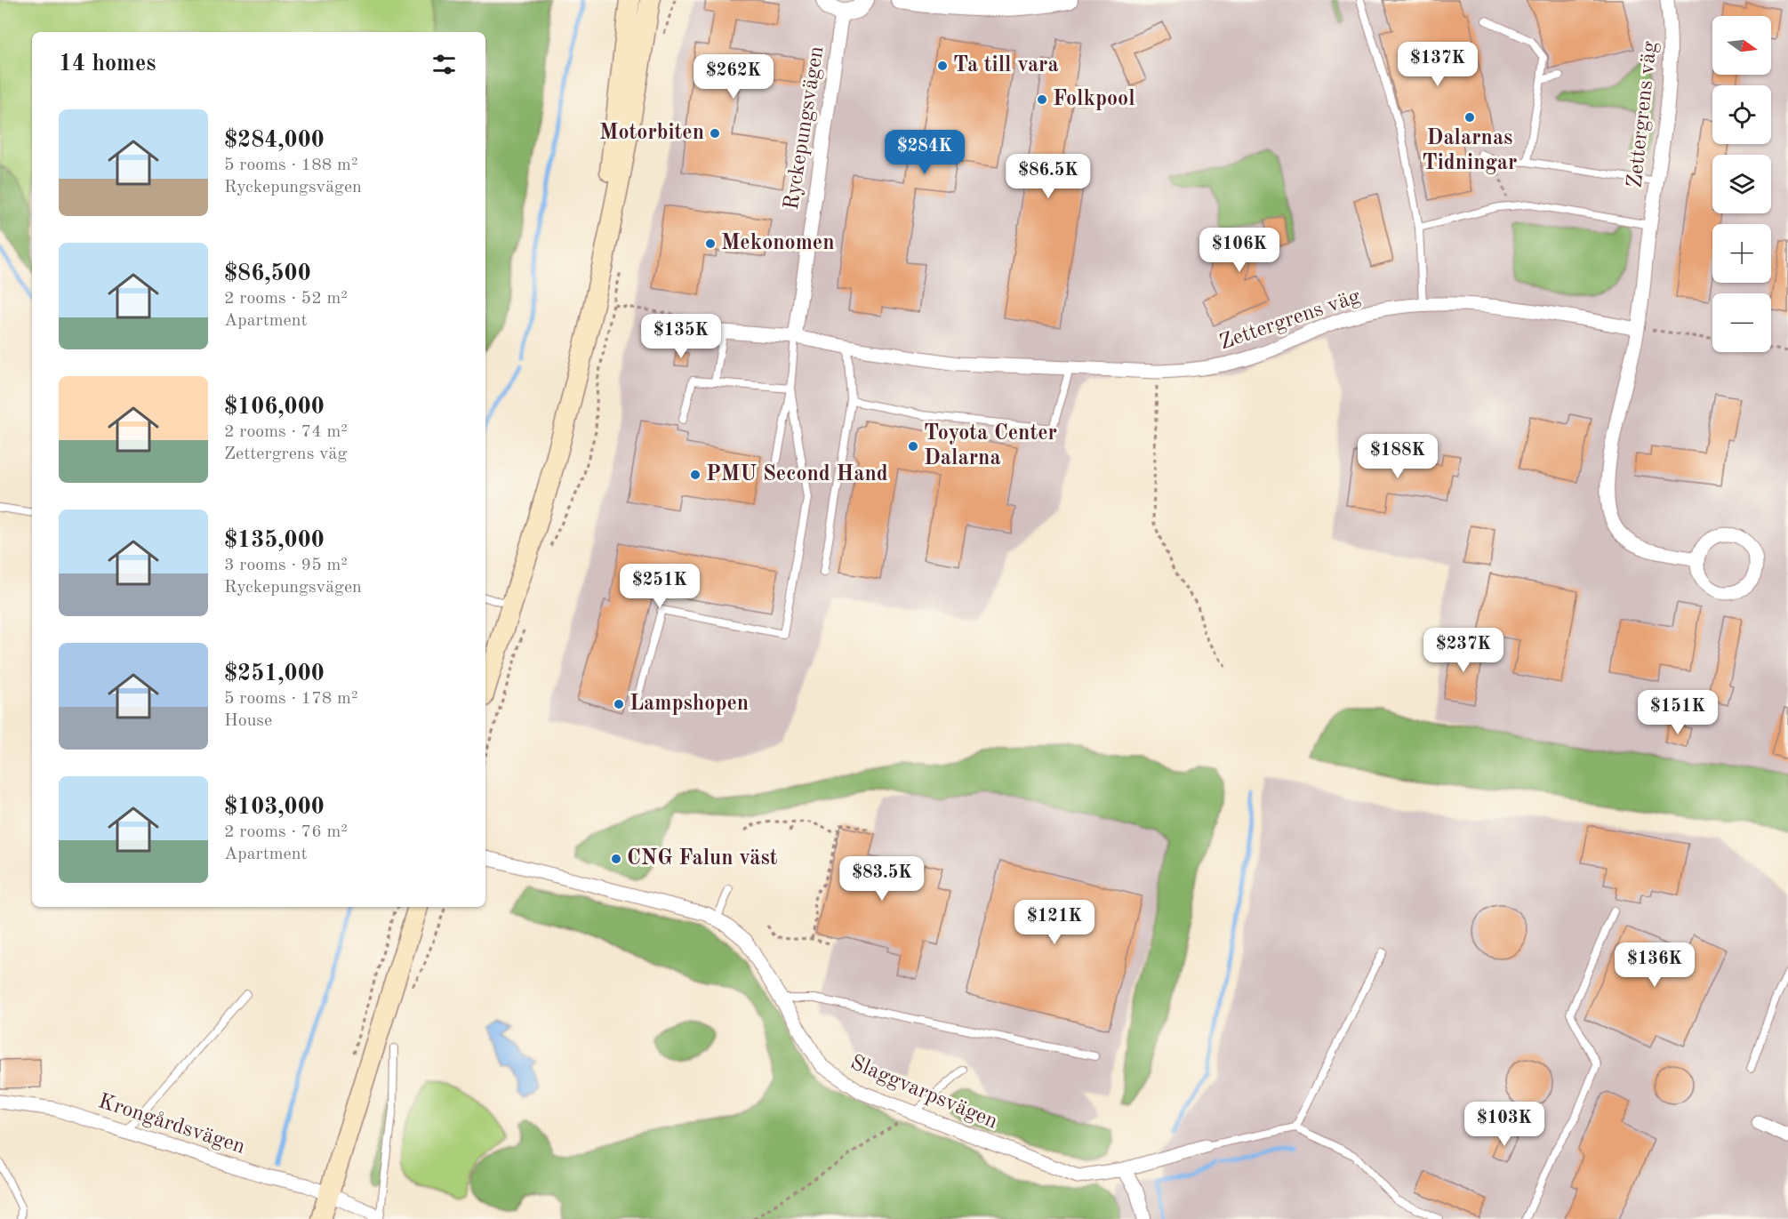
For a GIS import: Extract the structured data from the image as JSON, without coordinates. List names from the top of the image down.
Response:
{
  "streets": {
    "street": [
      "Zettergrens väg",
      "Ryckepungsvägen",
      "Slaggvarpsvägen",
      "Krongårdsvägen"
    ]
  },
  "crossings": [
    ["Zettergrens väg", "Ryckepungsvägen"]
  ],
  "places": [
    "Ta till vara",
    "Folkpool",
    "Dalarnas Tidningar",
    "Motorbiten",
    "Mekonomen",
    "Toyota Center Dalarna",
    "PMU Second Hand",
    "Lampshopen",
    "CNG Falun väst"
  ],
  "north": "right",
  "page": {
    "map_buttons": ["+", "−"],
    "heading": "14 homes",
    "price": [
      "$137K",
      "$262K",
      "$284K",
      "$86.5K",
      "$106K",
      "$135K",
      "$188K",
      "$251K",
      "$237K",
      "$151K",
      "$83.5K",
      "$121K",
      "$136K",
      "$103K"
    ],
    "list": [
      {
        "name": "$284,000",
        "note": "5 rooms · 188 m² · Ryckepungsvägen"
      },
      {
        "name": "$86,500",
        "note": "2 rooms · 52 m² · Apartment"
      },
      {
        "name": "$106,000",
        "note": "2 rooms · 74 m² · Zettergrens väg"
      },
      {
        "name": "$135,000",
        "note": "3 rooms · 95 m² · Ryckepungsvägen"
      },
      {
        "name": "$251,000",
        "note": "5 rooms · 178 m² · House"
      },
      {
        "name": "$103,000",
        "note": "2 rooms · 76 m² · Apartment"
      }
    ]
  }
}
